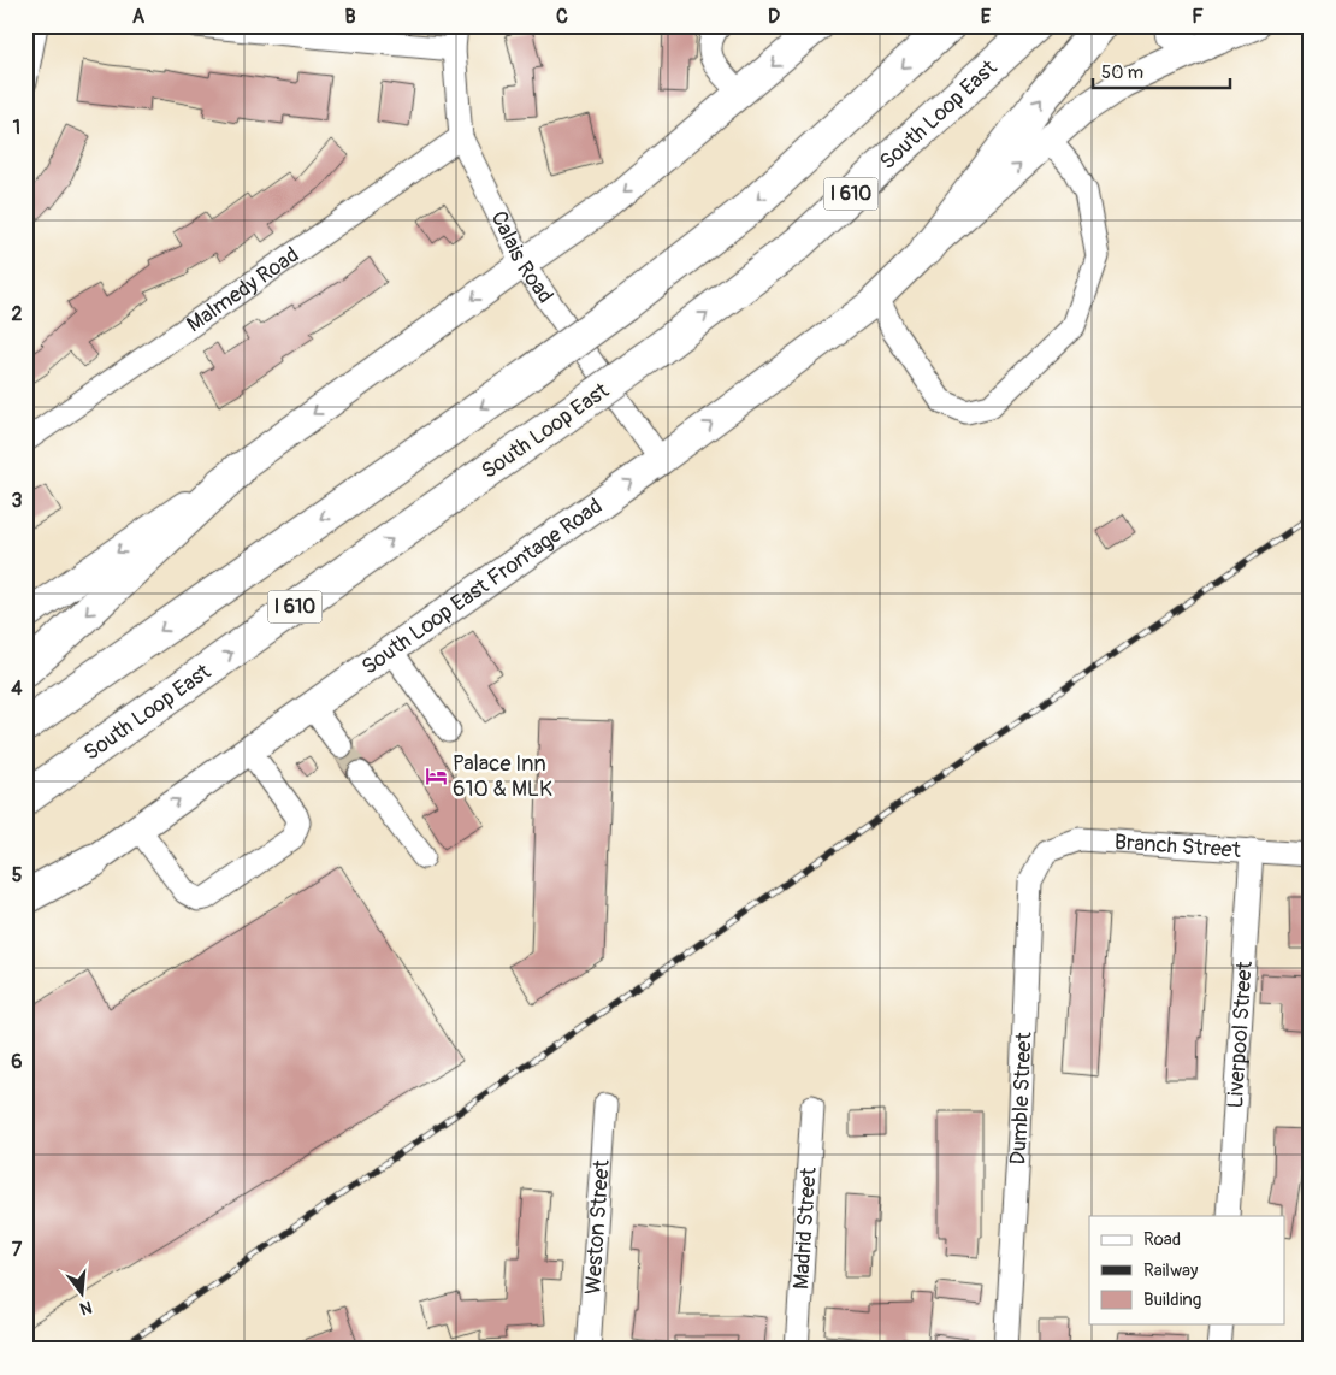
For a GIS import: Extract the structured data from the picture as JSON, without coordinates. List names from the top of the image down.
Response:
{
  "streets": {
    "highway": ["South Loop East", "I 610"],
    "main road": ["South Loop East Frontage Road"],
    "street": [
      "Calais Road",
      "Malmedy Road",
      "Branch Street",
      "Liverpool Street",
      "Dumble Street",
      "Weston Street",
      "Madrid Street"
    ]
  },
  "crossings": [
    ["Calais Road", "Malmedy Road"],
    ["Calais Road", "South Loop East Frontage Road"],
    ["Branch Street", "Liverpool Street"],
    ["Branch Street", "Dumble Street"]
  ],
  "places": {
    "hotel": ["Palace Inn 610 & MLK"]
  },
  "legend": ["Road", "Railway", "Building"],
  "scale_bar": "50 m",
  "north": "bottom",
  "grid": {
    "columns": [
      "A",
      "B",
      "C",
      "D",
      "E",
      "F"
    ],
    "rows": [
      "1",
      "2",
      "3",
      "4",
      "5",
      "6",
      "7"
    ]
  }
}
